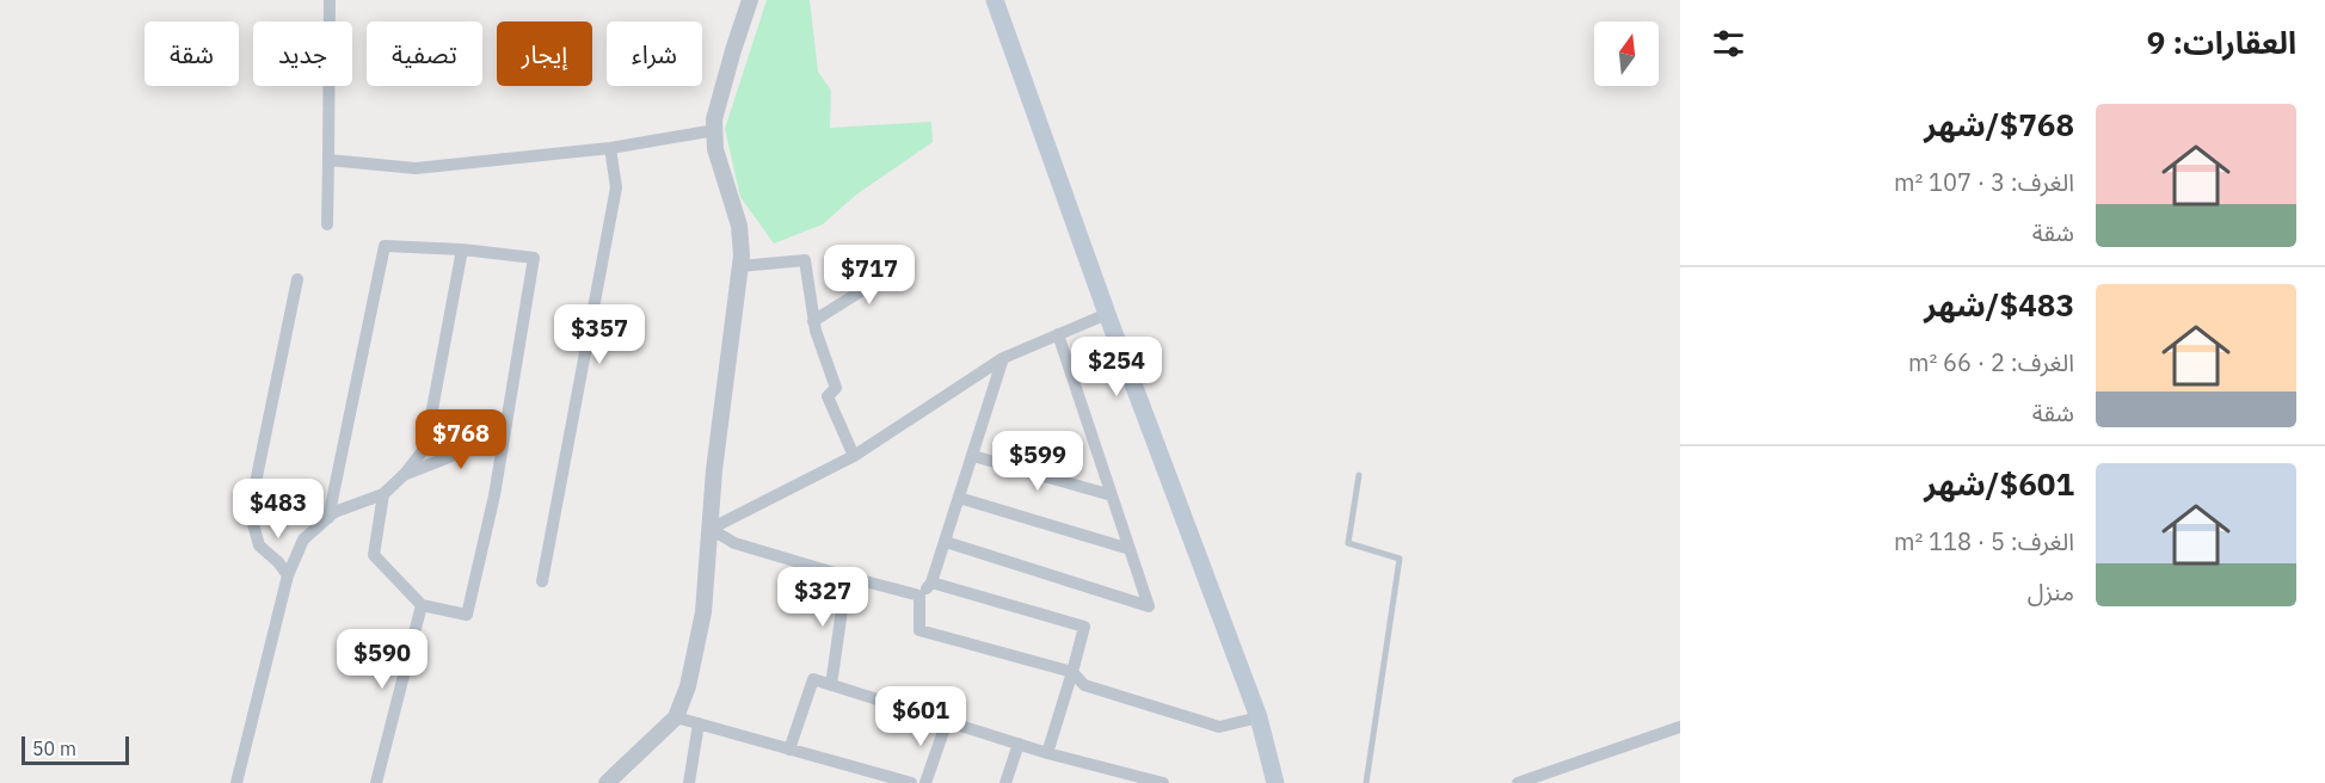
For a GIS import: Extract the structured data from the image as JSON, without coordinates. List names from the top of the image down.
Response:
{
  "scale_bar": "50 m",
  "north": "top",
  "page": {
    "heading": "العقارات: 9",
    "chip": [
      "شراء",
      "إيجار",
      "تصفية",
      "جديد",
      "شقة"
    ],
    "list": [
      {
        "name": "$768/شهر",
        "note": "الغرف: 3 · 107 m² · شقة"
      },
      {
        "name": "$483/شهر",
        "note": "الغرف: 2 · 66 m² · شقة"
      },
      {
        "name": "$601/شهر",
        "note": "الغرف: 5 · 118 m² · منزل"
      }
    ],
    "price": [
      "$717",
      "$357",
      "$254",
      "$768",
      "$599",
      "$483",
      "$327",
      "$590",
      "$601"
    ],
    "scale": "50 m"
  }
}
